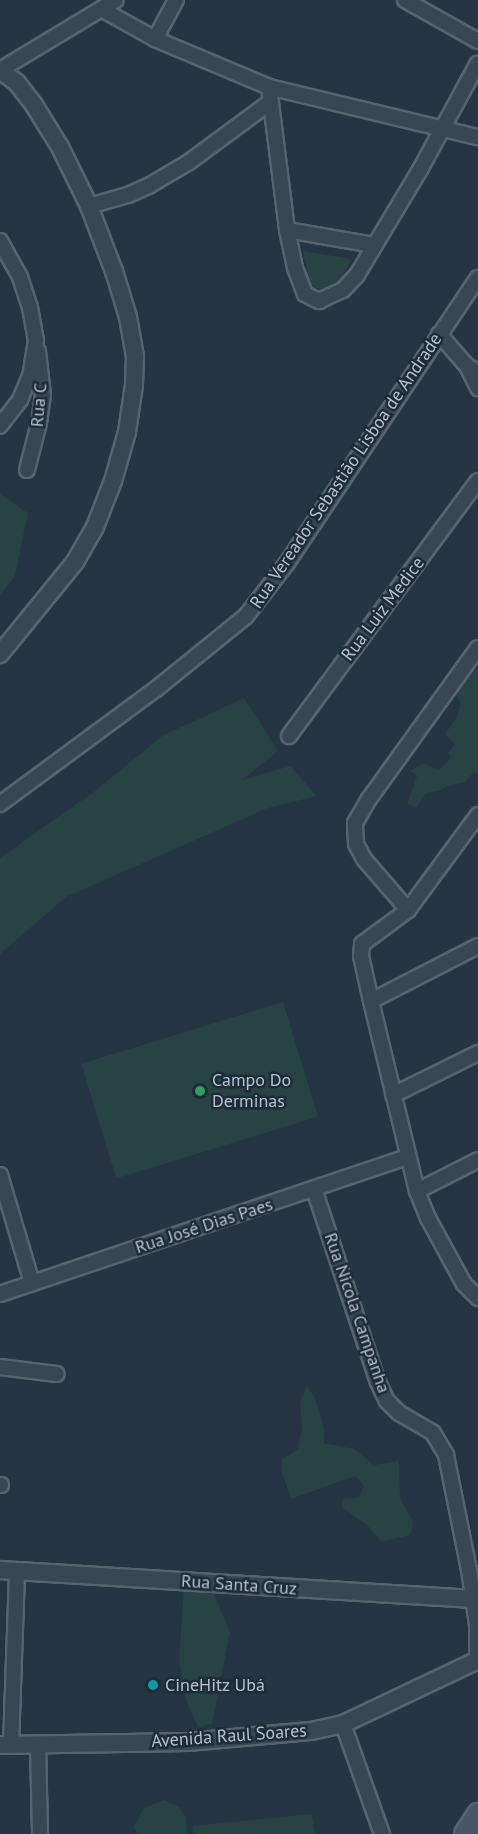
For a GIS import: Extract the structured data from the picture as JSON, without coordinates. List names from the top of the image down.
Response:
{
  "streets": {
    "street": [
      "Rua C",
      "Rua Vereador Sebastião Lisboa de Andrade",
      "Rua Luiz Medice",
      "Rua José Dias Paes",
      "Rua Nicola Campanha",
      "Rua Santa Cruz",
      "Avenida Raul Soares"
    ]
  },
  "crossings": [
    ["Rua José Dias Paes", "Rua Nicola Campanha"],
    ["Rua Nicola Campanha", "Rua Santa Cruz"],
    ["Rua Nicola Campanha", "Avenida Raul Soares"]
  ],
  "places": ["Campo Do Derminas", "CineHitz Ubá"]
}
